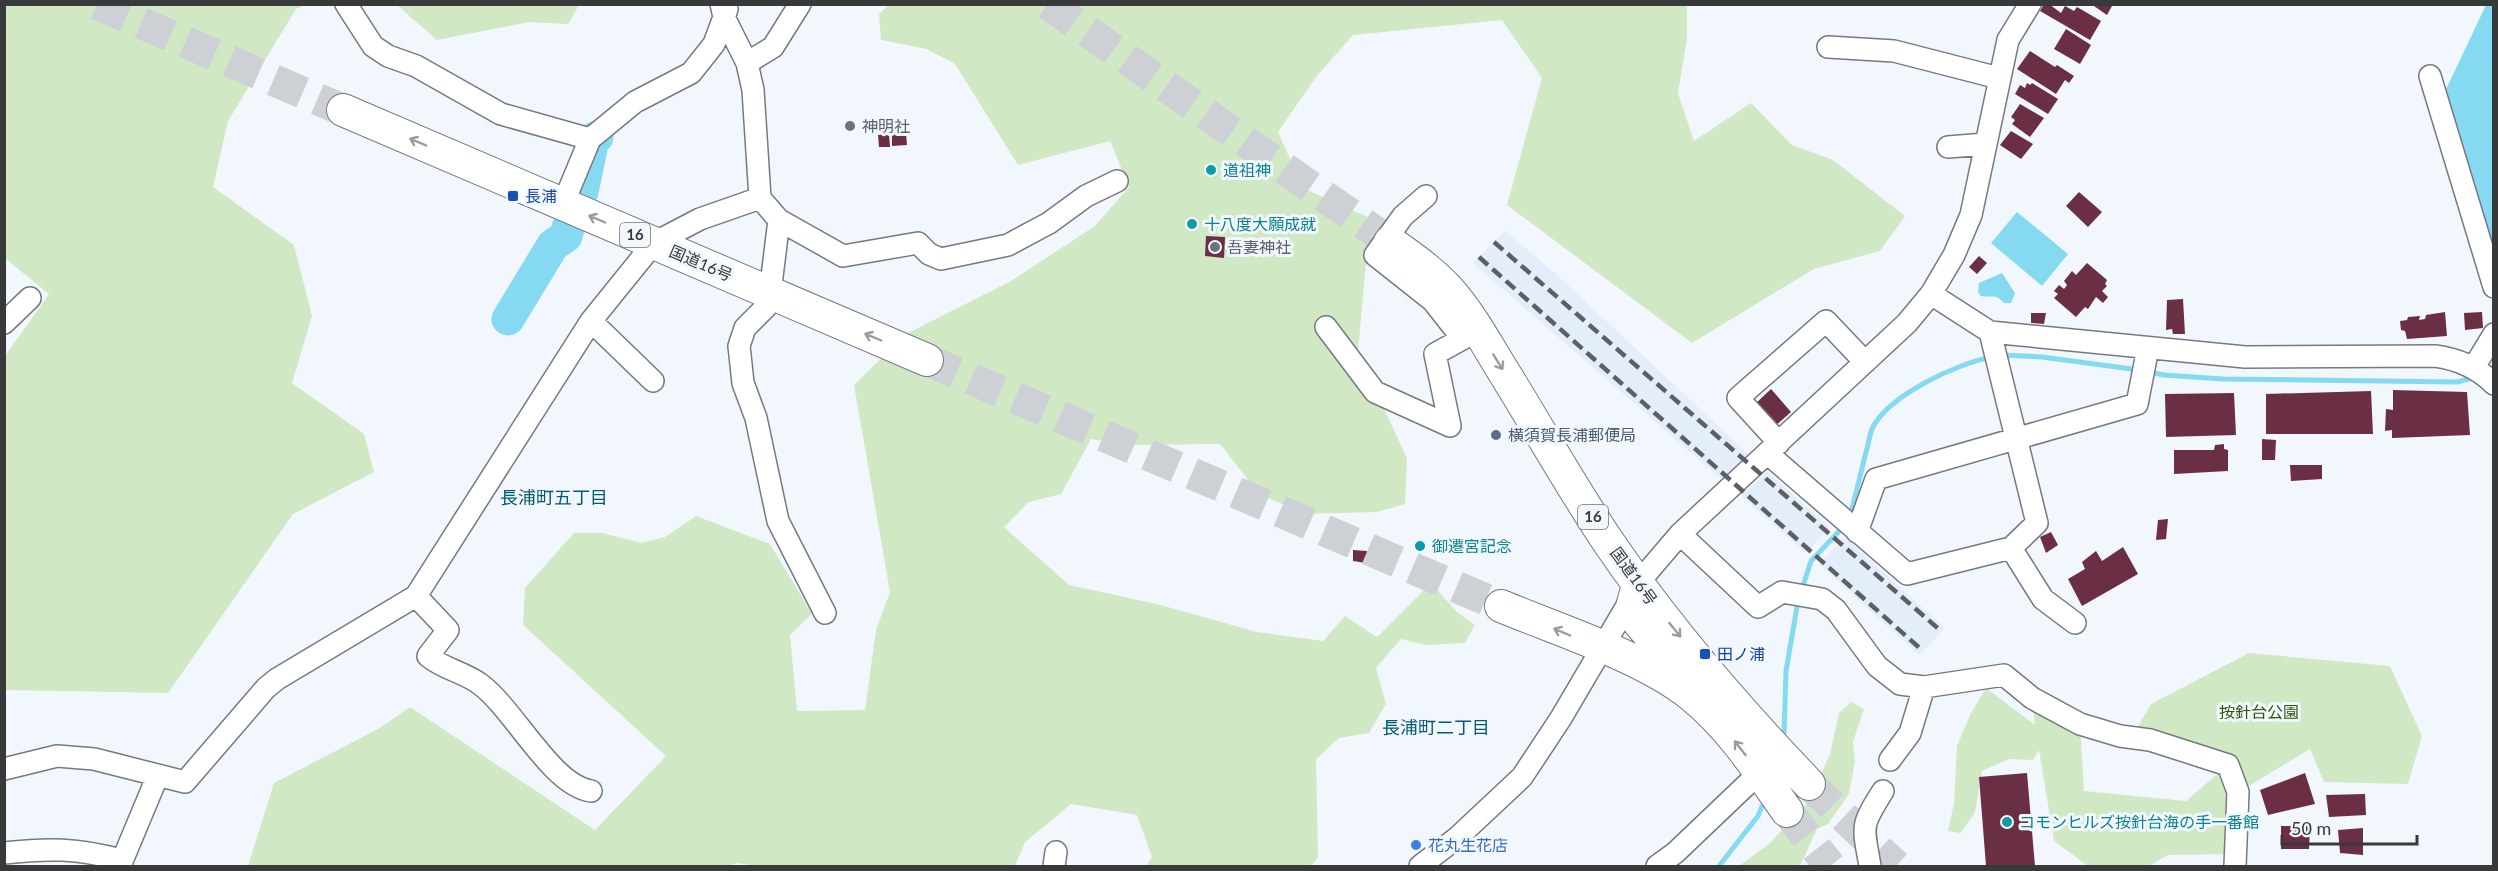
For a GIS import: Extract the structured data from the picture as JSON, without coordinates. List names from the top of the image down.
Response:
{
  "streets": {
    "highway": ["16", "国道16号"]
  },
  "districts": ["長浦町五丁目", "長浦町二丁目"],
  "parks": ["按針台公園"],
  "places": {
    "other": [
      "神明社",
      "道祖神",
      "十八度大願成就",
      "吾妻神社",
      "横須賀長浦郵便局",
      "御遷宮記念",
      "コモンヒルズ按針台海の手一番館",
      "花丸生花店"
    ],
    "transit": ["長浦", "田ノ浦"]
  },
  "scale_bar": "50 m"
}
